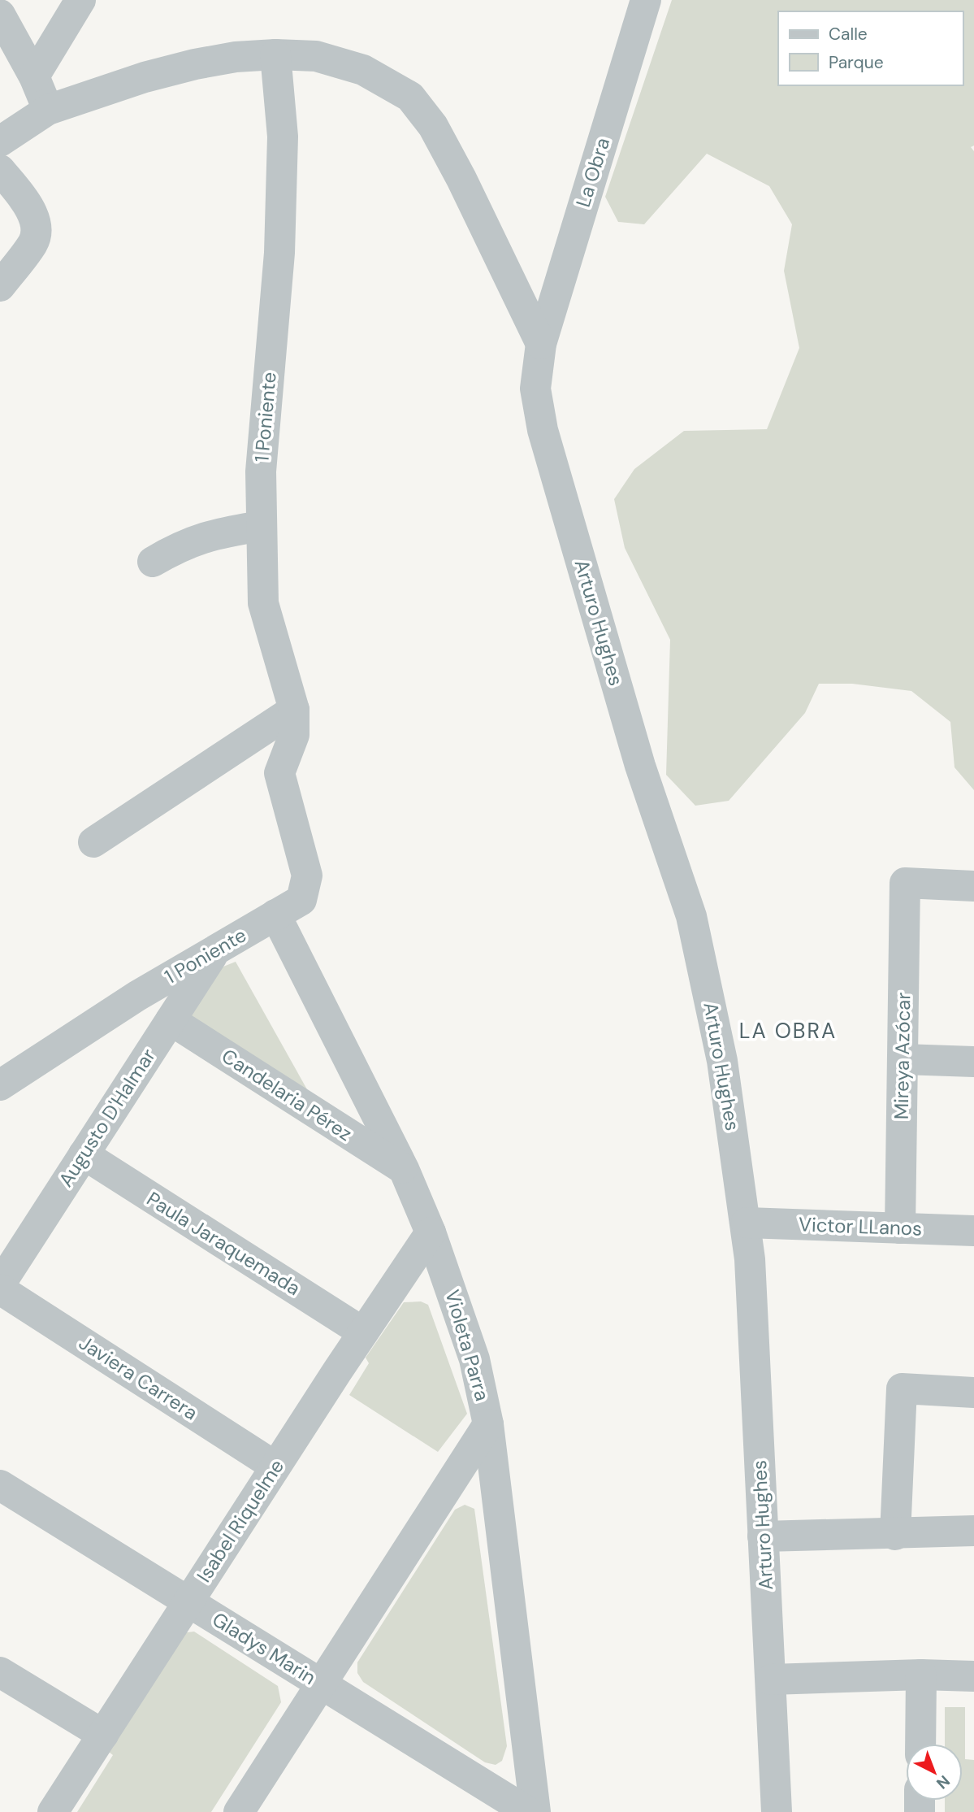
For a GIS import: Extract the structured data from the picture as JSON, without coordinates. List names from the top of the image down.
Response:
{
  "streets": {
    "street": [
      "La Obra",
      "1 Poniente",
      "Arturo Hughes",
      "Mireya Azócar",
      "Candelaria Pérez",
      "Augusto D'Halmar",
      "Victor LLanos",
      "Paula Jaraquemada",
      "Violeta Parra",
      "Javiera Carrera",
      "Isabel Riquelme",
      "Gladys Marin"
    ]
  },
  "crossings": [
    ["La Obra", "Arturo Hughes"],
    ["1 Poniente", "Augusto D'Halmar"],
    ["1 Poniente", "Violeta Parra"],
    ["Arturo Hughes", "Victor LLanos"],
    ["Mireya Azócar", "Victor LLanos"],
    ["Candelaria Pérez", "Augusto D'Halmar"],
    ["Candelaria Pérez", "Violeta Parra"],
    ["Augusto D'Halmar", "Paula Jaraquemada"],
    ["Paula Jaraquemada", "Isabel Riquelme"],
    ["Violeta Parra", "Isabel Riquelme"],
    ["Javiera Carrera", "Isabel Riquelme"],
    ["Isabel Riquelme", "Gladys Marin"]
  ],
  "districts": ["LA OBRA"],
  "legend": ["Calle", "Parque"],
  "north": "bottom right"
}
